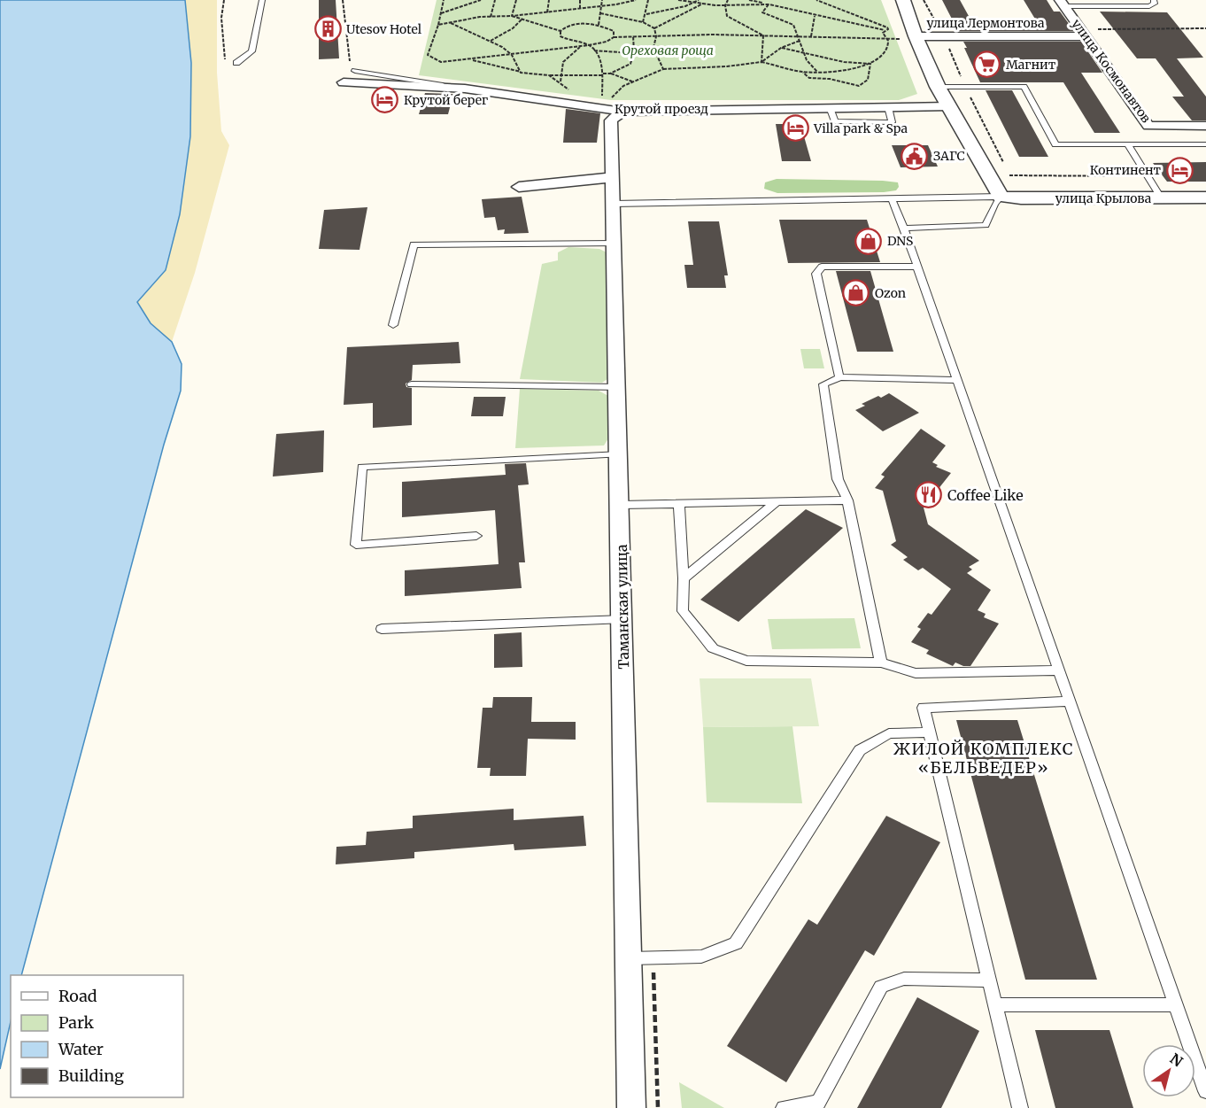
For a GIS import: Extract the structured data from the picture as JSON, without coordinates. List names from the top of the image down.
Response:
{
  "streets": {
    "street": [
      "улица Лермонтова",
      "улица Космонавтов",
      "Крутой проезд",
      "улица Крылова",
      "Таманская улица"
    ]
  },
  "crossings": [
    ["улица Лермонтова", "улица Космонавтов"],
    ["Крутой проезд", "Таманская улица"]
  ],
  "districts": ["ЖИЛОЙ КОМПЛЕКС «БЕЛЬВЕДЕР»"],
  "parks": ["Ореховая роща"],
  "places": {
    "building": ["Utesov Hotel"],
    "supermarket": ["Магнит"],
    "hotel": ["Крутой берег", "Villa park & Spa", "Континент"],
    "public building": ["ЗАГС"],
    "shop": ["DNS", "Ozon"],
    "restaurant": ["Coffee Like"]
  },
  "legend": [
    "Road",
    "Park",
    "Water",
    "Building"
  ],
  "north": "top right"
}
